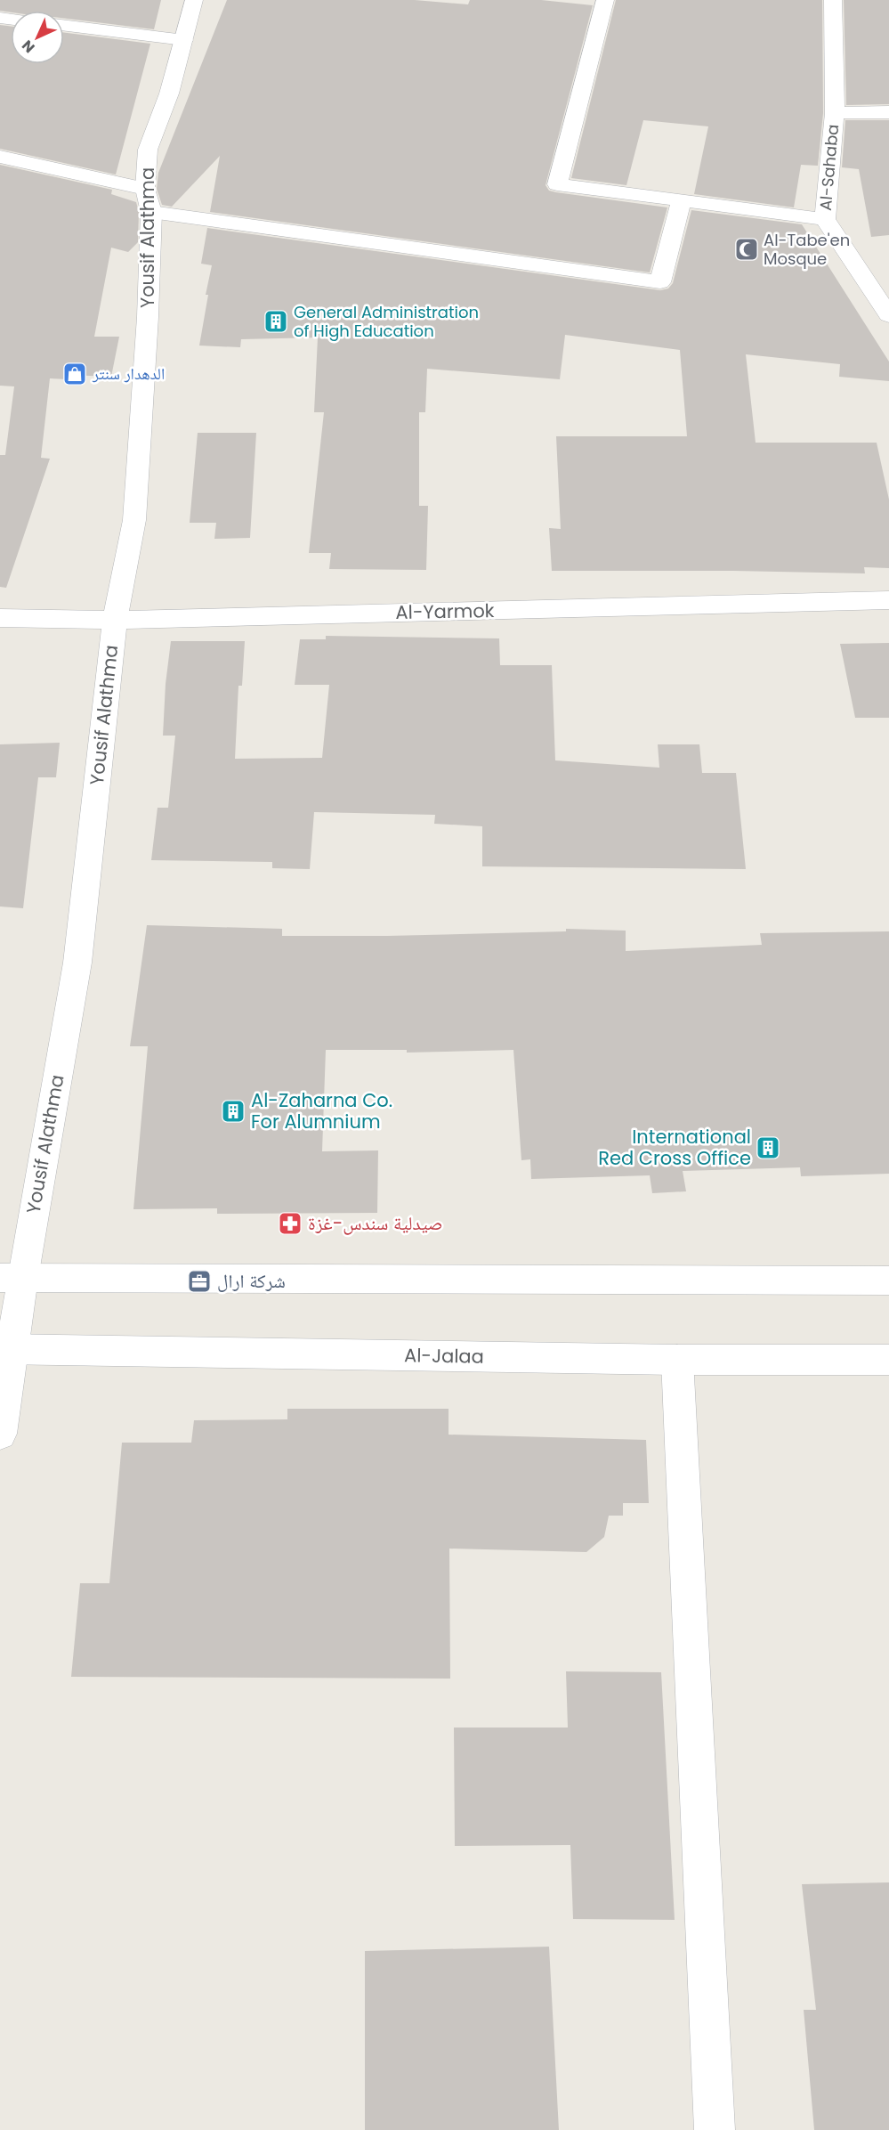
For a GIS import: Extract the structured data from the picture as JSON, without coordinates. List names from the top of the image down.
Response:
{
  "streets": {
    "street": [
      "Al-Sahaba",
      "Yousif Alathma",
      "Al-Yarmok",
      "Al-Jalaa"
    ]
  },
  "crossings": [
    ["Yousif Alathma", "Al-Yarmok"],
    ["Yousif Alathma", "Al-Jalaa"]
  ],
  "places": {
    "mosque": ["Al-Tabe'en Mosque"],
    "building": ["General Administration of High Education", "Al-Zaharna Co. For Alumnium", "International Red Cross Office"],
    "shop": ["الدهدار سنتر"],
    "pharmacy": ["صيدلية سندس-غزة"],
    "office": ["شركة ارال"]
  },
  "north": "bottom left"
}
